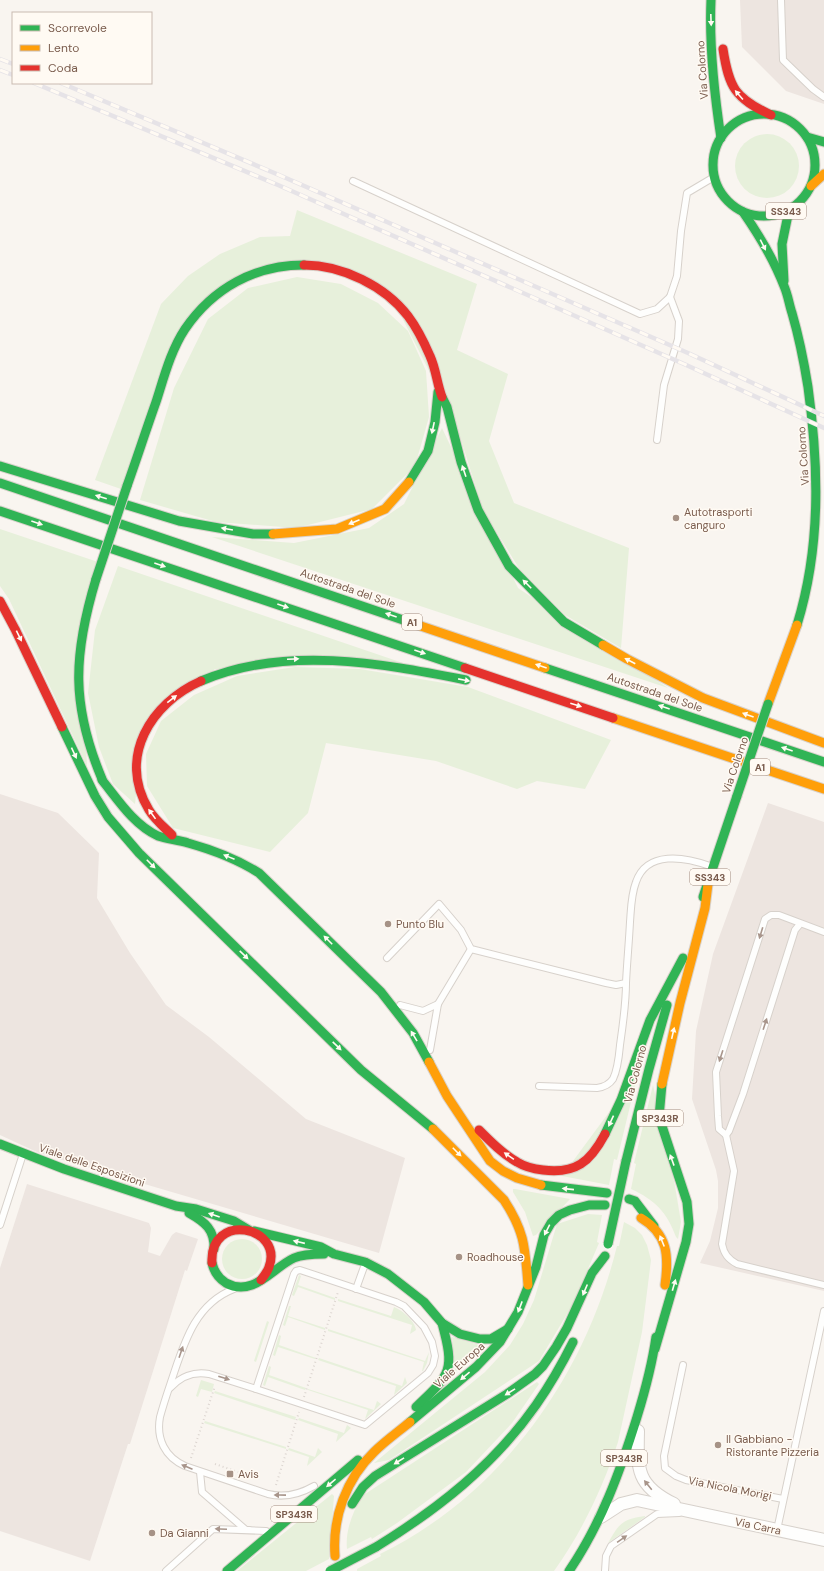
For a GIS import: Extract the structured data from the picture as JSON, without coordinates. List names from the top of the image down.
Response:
{
  "streets": {
    "main road": [
      "Via Colorno",
      "SS343",
      "Autostrada del Sole",
      "A1",
      "SP343R",
      "Viale delle Esposizioni",
      "Viale Europa"
    ],
    "street": ["Via Carra"],
    "lane": ["Via Nicola Morigi"]
  },
  "crossings": [
    ["Via Colorno", "SP343R"],
    ["Via Colorno", "Viale Europa"],
    ["SP343R", "Viale Europa"],
    ["SP343R", "Via Carra"],
    ["Viale delle Esposizioni", "Viale Europa"],
    ["Via Nicola Morigi", "Via Carra"]
  ],
  "places": {
    "other": [
      "Autotrasporti canguro",
      "Punto Blu",
      "Roadhouse",
      "Il Gabbiano - Ristorante Pizzeria",
      "Da Gianni"
    ],
    "transit": ["Avis"]
  },
  "legend": ["Scorrevole", "Lento", "Coda"]
}
